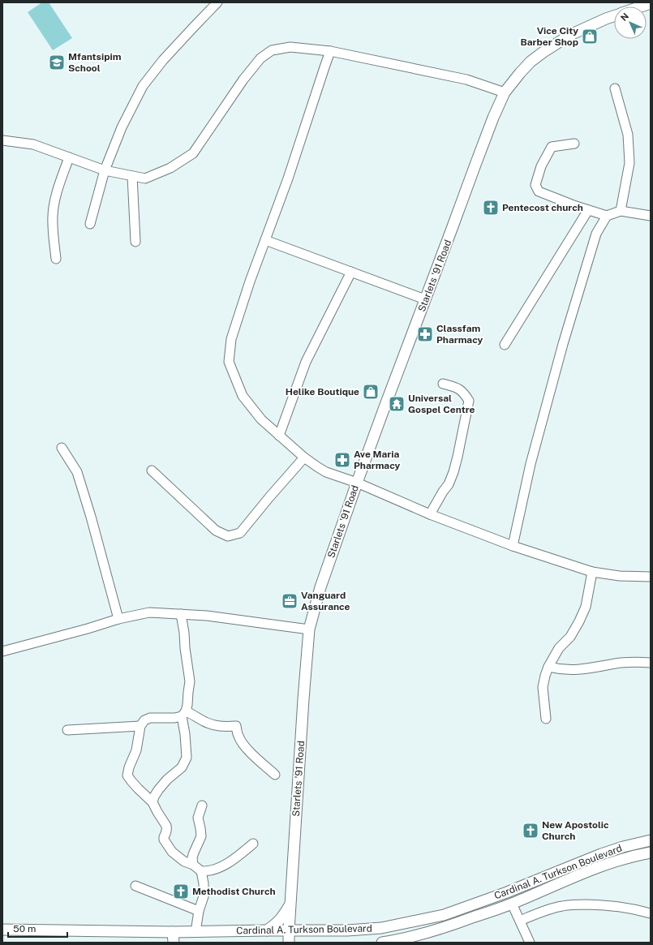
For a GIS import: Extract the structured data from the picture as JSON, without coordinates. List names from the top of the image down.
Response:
{
  "streets": {
    "street": ["Starlets '91 Road", "Cardinal A. Turkson Boulevard"]
  },
  "crossings": [
    ["Starlets '91 Road", "Cardinal A. Turkson Boulevard"]
  ],
  "places": {
    "shop": ["Vice City Barber Shop", "Helike Boutique"],
    "school or university": ["Mfantsipim School"],
    "church": ["Pentecost church", "New Apostolic Church", "Methodist Church"],
    "pharmacy": ["Classfam Pharmacy", "Ave Maria Pharmacy"],
    "temple": ["Universal Gospel Centre"],
    "office": ["Vanguard Assurance"]
  },
  "scale_bar": "50 m",
  "north": "top left"
}
